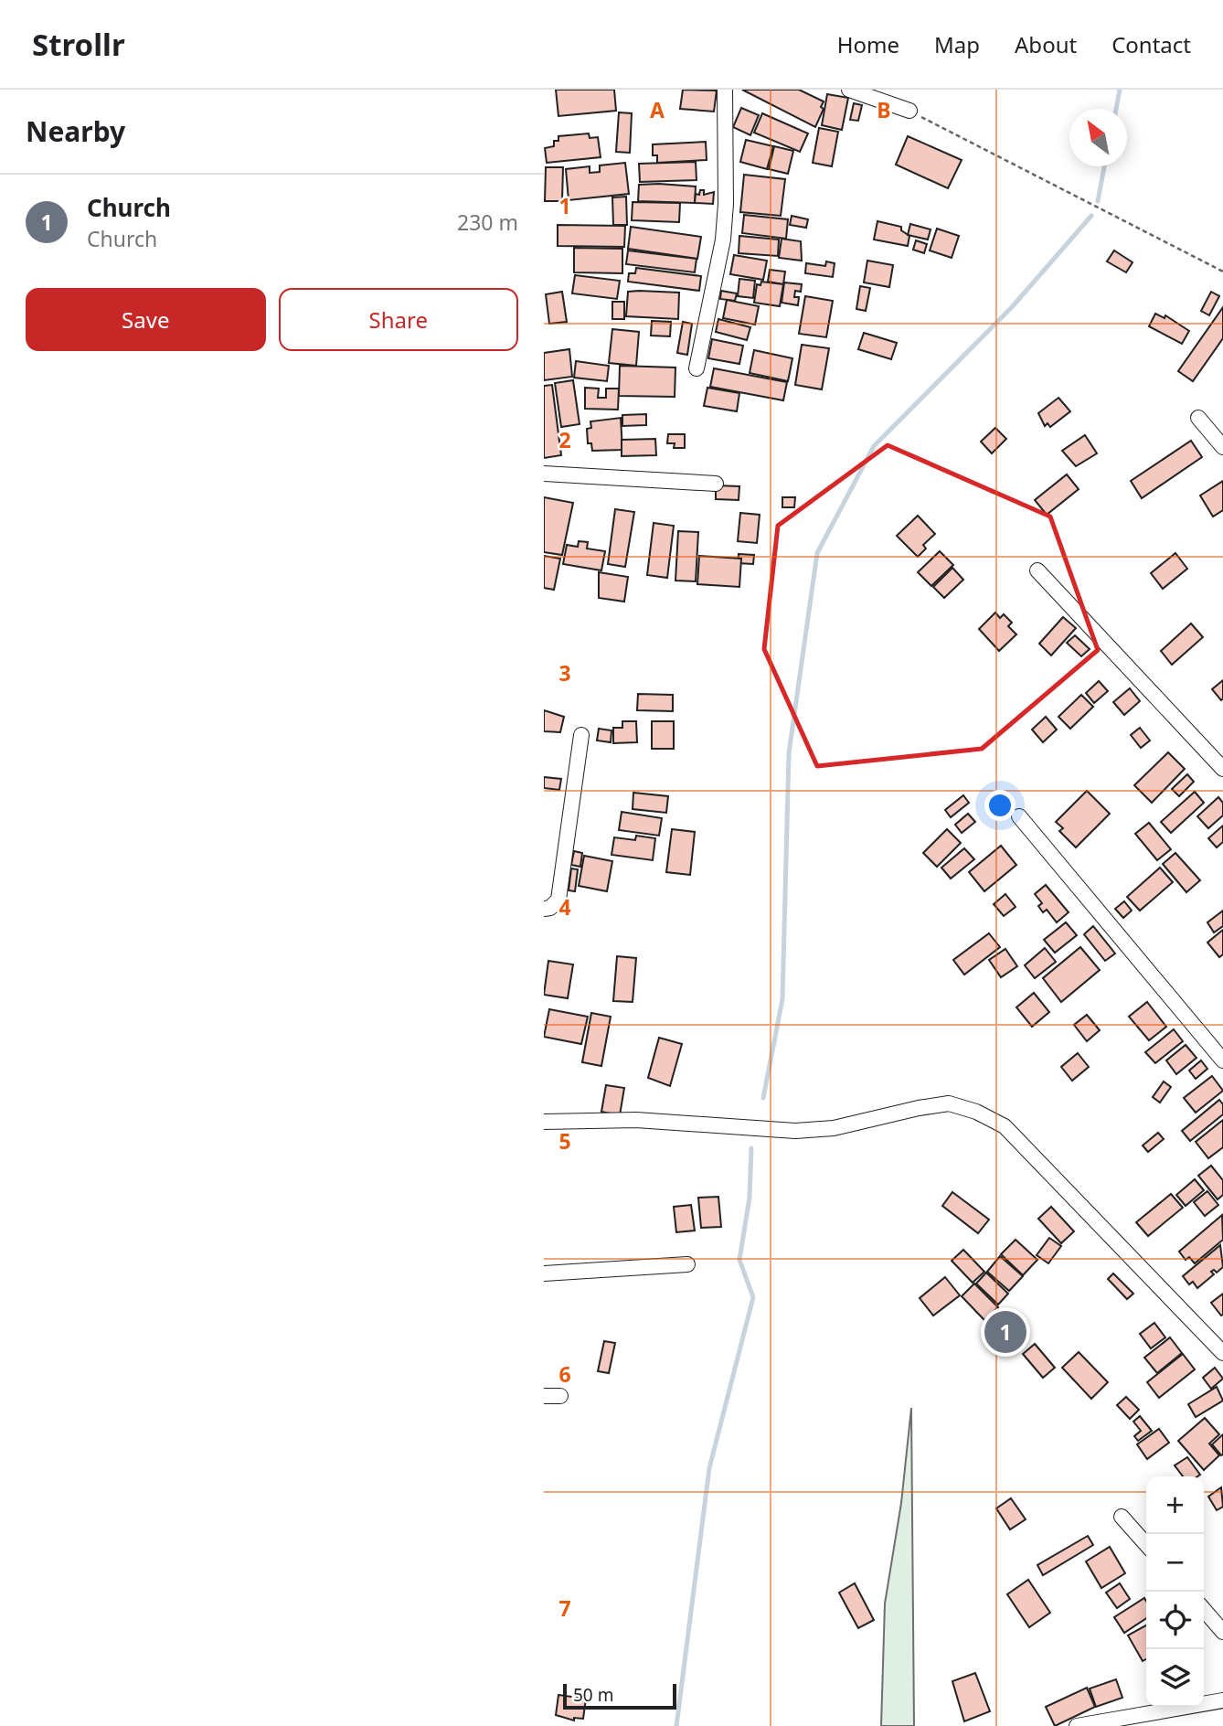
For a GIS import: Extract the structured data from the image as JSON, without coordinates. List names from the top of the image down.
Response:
{
  "scale_bar": "50 m",
  "north": "top left",
  "page": {
    "header": "Strollr",
    "nav": [
      "Home",
      "Map",
      "About",
      "Contact"
    ],
    "heading": "Nearby",
    "list": [
      {
        "mark": "1",
        "name": "Church",
        "note": "Church",
        "value": "230 m"
      }
    ],
    "buttons": ["Save", "Share"],
    "pins": "1",
    "map_buttons": ["+", "−"],
    "scale": "50 m"
  },
  "grid": {
    "columns": ["A", "B"],
    "rows": [
      "1",
      "2",
      "3",
      "4",
      "5",
      "6",
      "7"
    ]
  }
}
